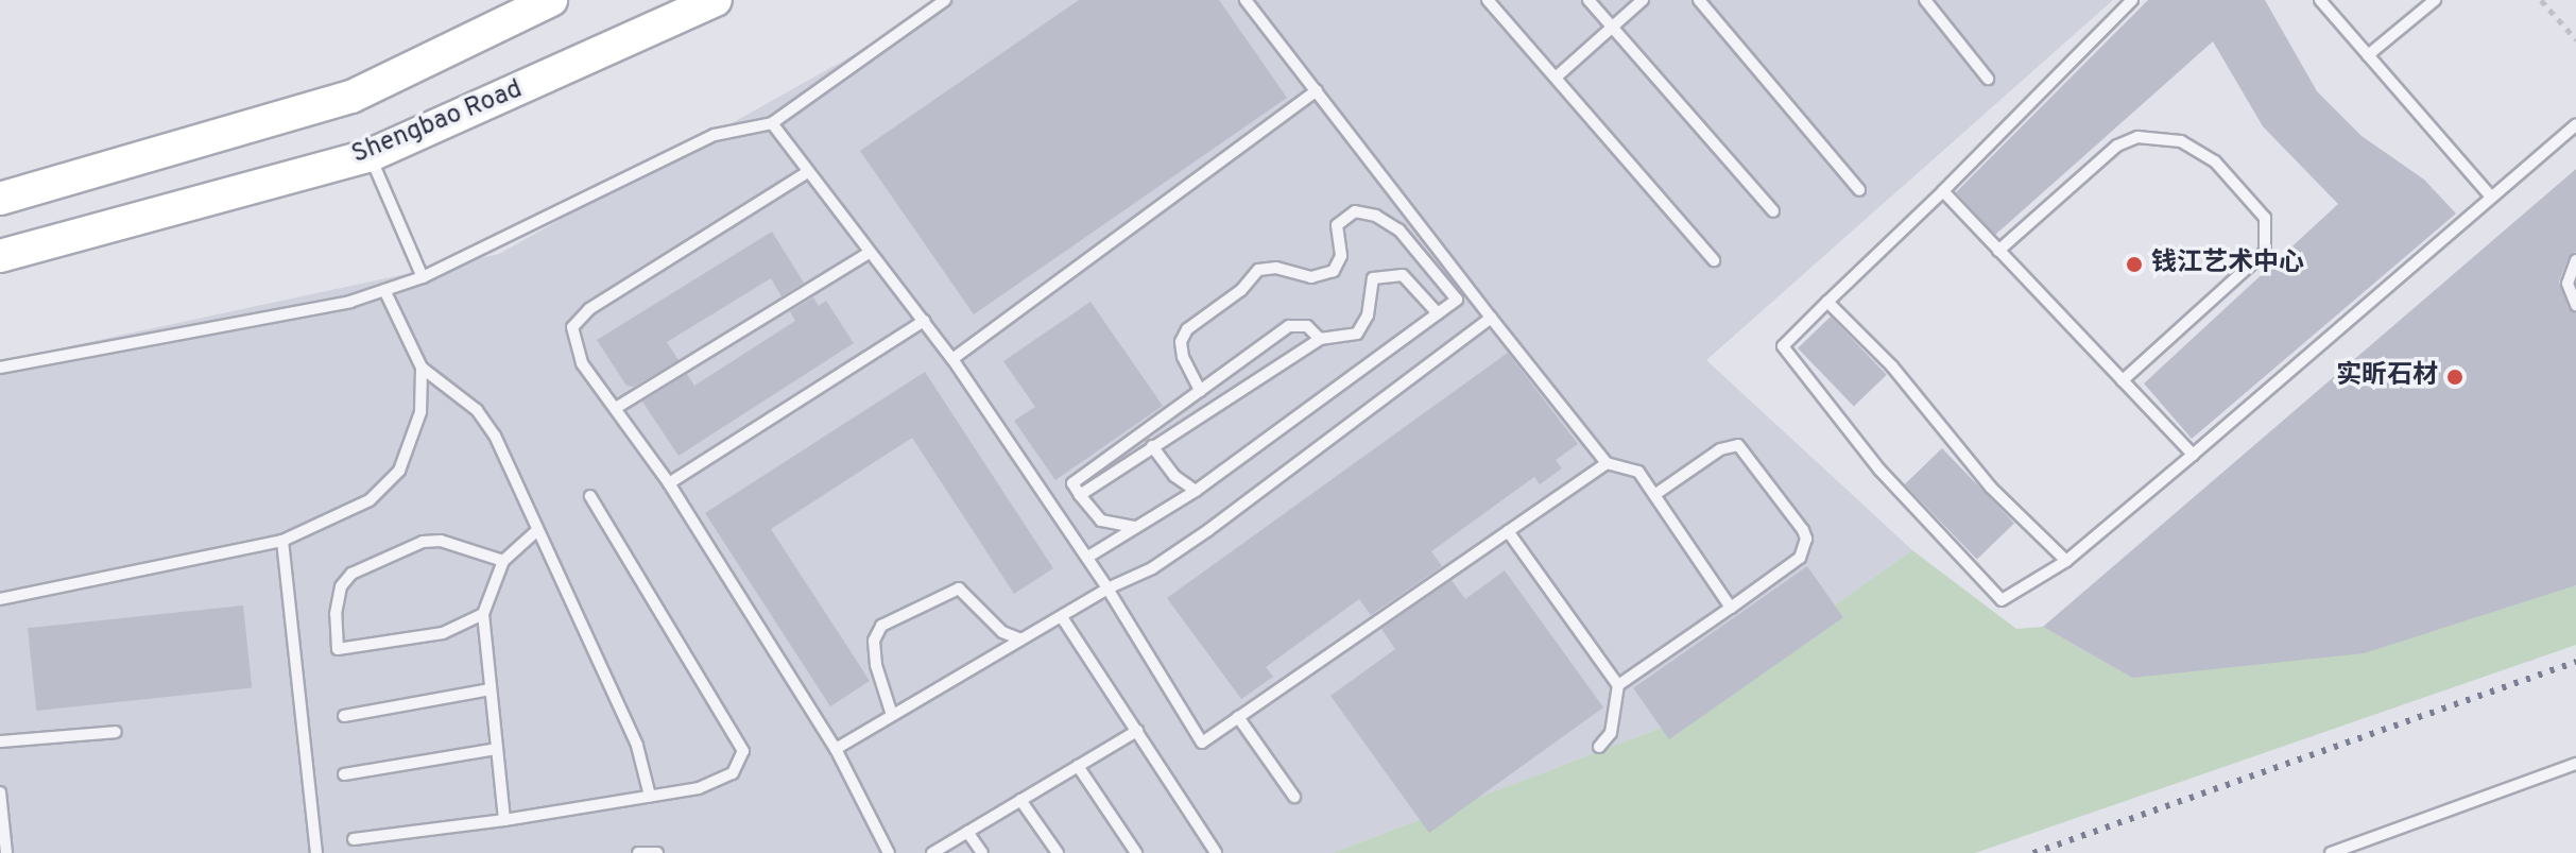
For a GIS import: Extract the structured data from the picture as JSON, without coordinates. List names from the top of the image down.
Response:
{
  "streets": {
    "main road": ["Shengbao Road"]
  },
  "places": ["钱江艺术中心", "实昕石材"]
}
